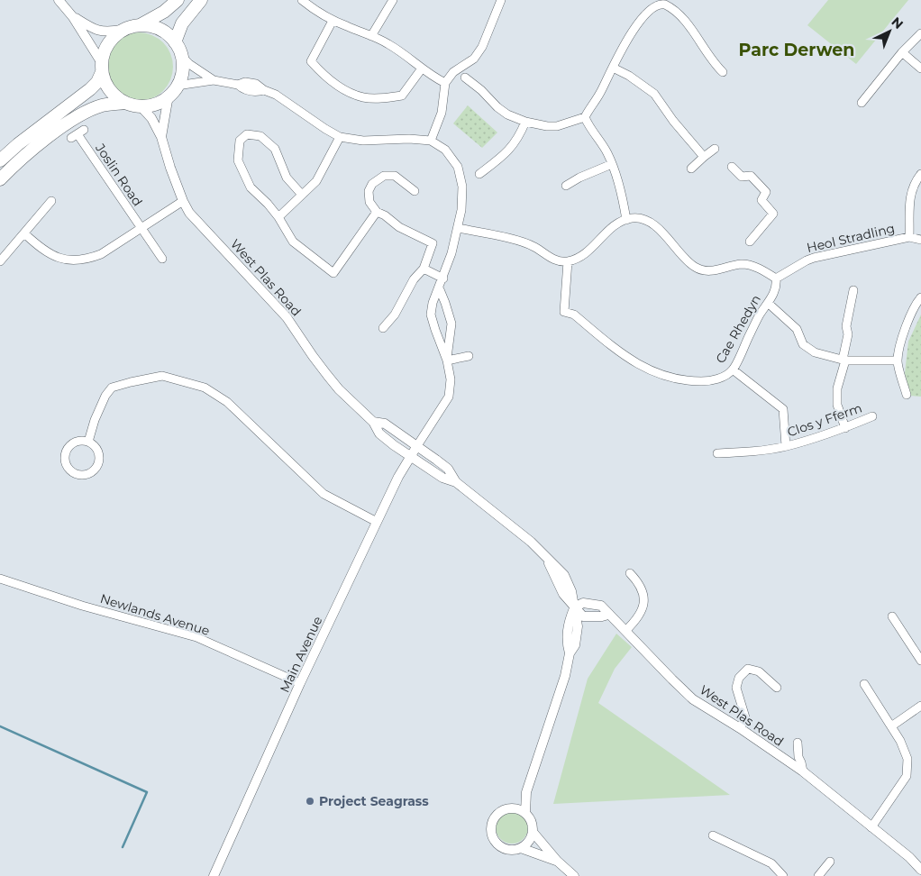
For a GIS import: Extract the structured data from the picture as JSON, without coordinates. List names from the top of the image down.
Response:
{
  "streets": {
    "street": [
      "Joslin Road",
      "Heol Stradling",
      "West Plas Road",
      "Cae Rhedyn",
      "Clos y Fferm",
      "Newlands Avenue",
      "Main Avenue"
    ]
  },
  "crossings": [
    ["Heol Stradling", "Cae Rhedyn"],
    ["West Plas Road", "Main Avenue"],
    ["Cae Rhedyn", "Clos y Fferm"],
    ["Newlands Avenue", "Main Avenue"]
  ],
  "districts": ["Parc Derwen"],
  "places": ["Project Seagrass"],
  "north": "top right"
}
